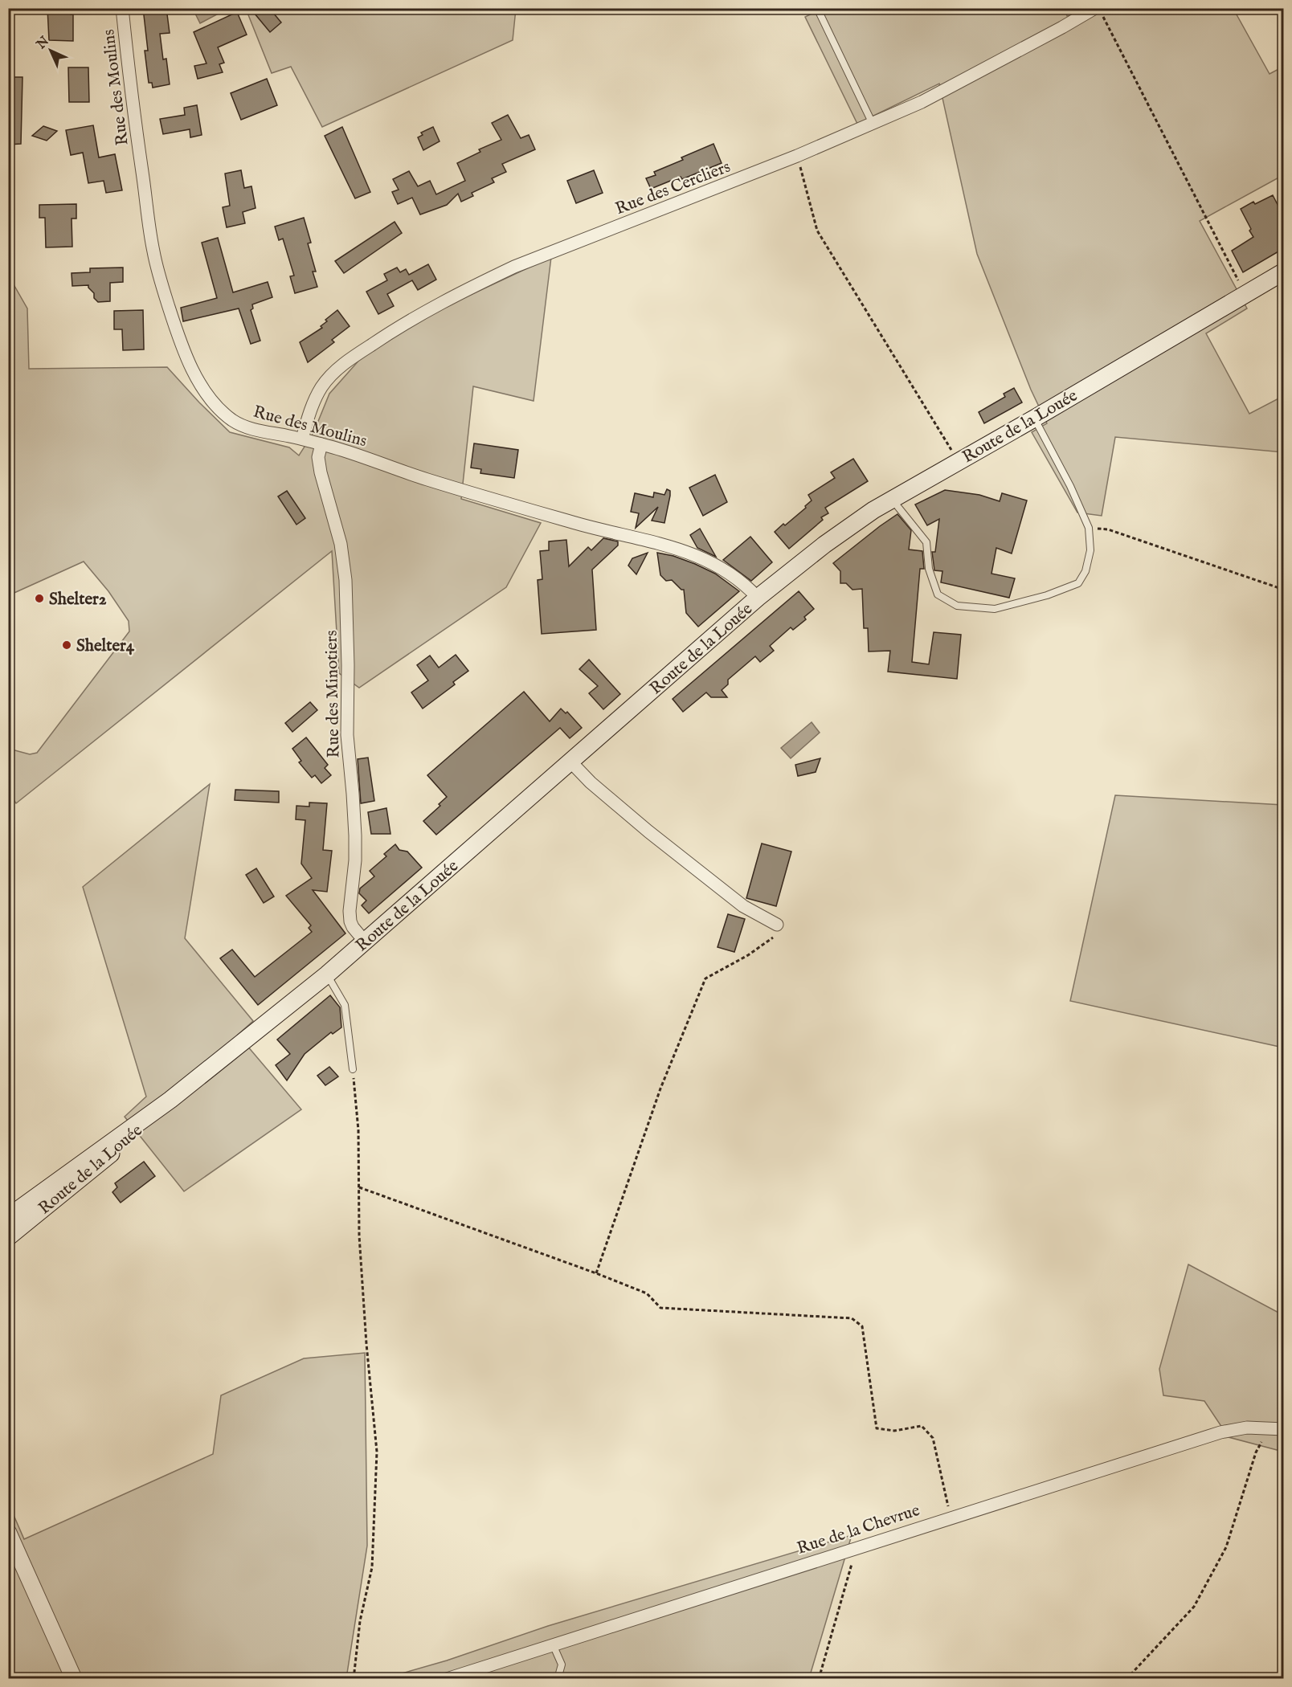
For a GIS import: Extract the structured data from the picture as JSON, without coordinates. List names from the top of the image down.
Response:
{
  "streets": {
    "main road": ["Route de la Louée"],
    "street": [
      "Rue des Moulins",
      "Rue des Cercliers",
      "Rue des Minotiers",
      "Rue de la Chevrue"
    ]
  },
  "crossings": [
    ["Rue des Moulins", "Rue des Cercliers"],
    ["Rue des Moulins", "Route de la Louée"],
    ["Rue des Moulins", "Rue des Minotiers"],
    ["Route de la Louée", "Rue des Minotiers"]
  ],
  "places": ["Shelter2", "Shelter4"],
  "north": "top left"
}
